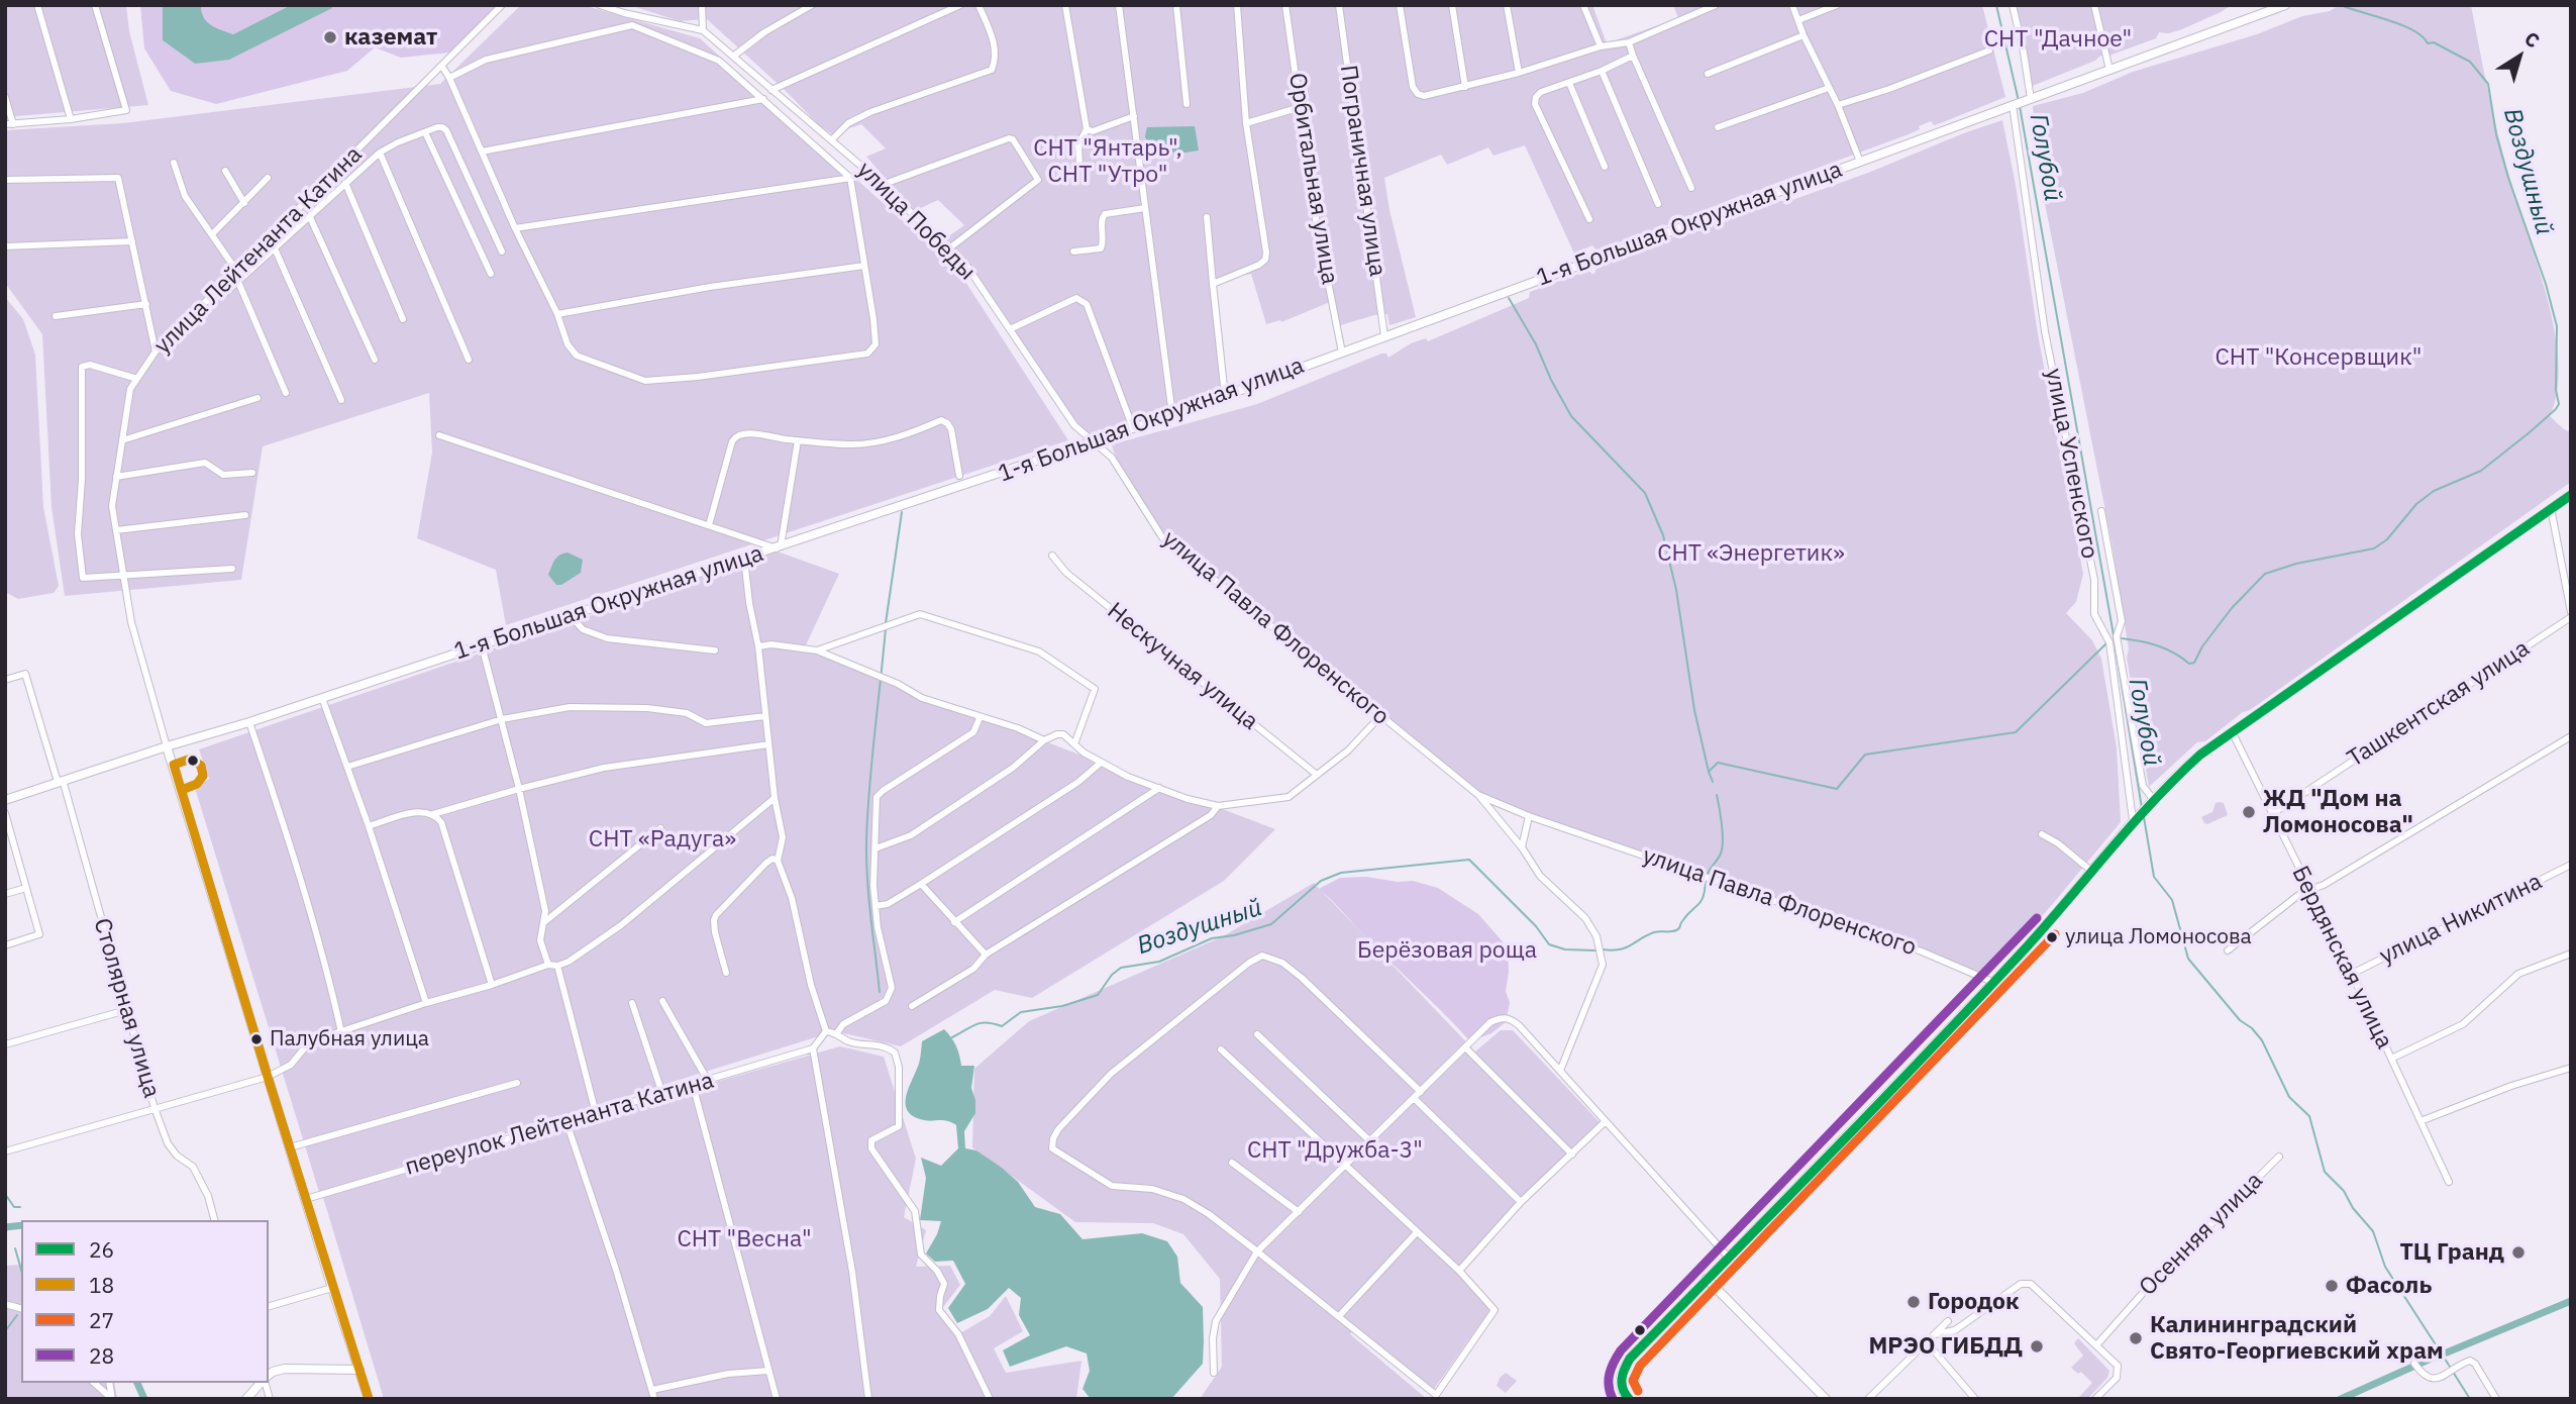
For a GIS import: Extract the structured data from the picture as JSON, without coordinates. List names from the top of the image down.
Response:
{
  "streets": {
    "street": [
      "Пограничная улица",
      "Орбитальная улица",
      "улица Победы",
      "1-я Большая Окружная улица",
      "улица Лейтенанта Катина",
      "улица Успенского",
      "улица Павла Флоренского",
      "Нескучная улица",
      "Ташкентская улица",
      "улица Никитина",
      "Бердянская улица",
      "Столярная улица",
      "переулок Лейтенанта Катина",
      "Осенняя улица"
    ]
  },
  "crossings": [
    ["Пограничная улица", "1-я Большая Окружная улица"],
    ["Орбитальная улица", "1-я Большая Окружная улица"],
    ["улица Победы", "1-я Большая Окружная улица"],
    ["улица Победы", "улица Павла Флоренского"],
    ["1-я Большая Окружная улица", "улица Лейтенанта Катина"],
    ["1-я Большая Окружная улица", "улица Успенского"],
    ["1-я Большая Окружная улица", "улица Павла Флоренского"],
    ["1-я Большая Окружная улица", "Столярная улица"],
    ["улица Лейтенанта Катина", "переулок Лейтенанта Катина"],
    ["Ташкентская улица", "Бердянская улица"],
    ["улица Никитина", "Бердянская улица"]
  ],
  "water": ["Голубой", "Воздушный"],
  "parks": [
    "СНТ \"Дачное\"",
    "СНТ \"Янтарь\", СНТ \"Утро\"",
    "СНТ \"Консервщик\"",
    "СНТ «Энергетик»",
    "СНТ «Радуга»",
    "Берёзовая роща",
    "СНТ \"Дружба-3\"",
    "СНТ \"Весна\""
  ],
  "places": [
    "каземат",
    "ЖД \"Дом на Ломоносова\"",
    "улица Ломоносова",
    "Палубная улица",
    "ТЦ Гранд",
    "Фасоль",
    "Городок",
    "Калининградский Свято-Георгиевский храм",
    "МРЭО ГИБДД"
  ],
  "lines": [
    "transit line 26",
    "transit line 18",
    "transit line 28",
    "transit line 27"
  ],
  "legend": [
    "26",
    "18",
    "27",
    "28"
  ],
  "north": "top right"
}
